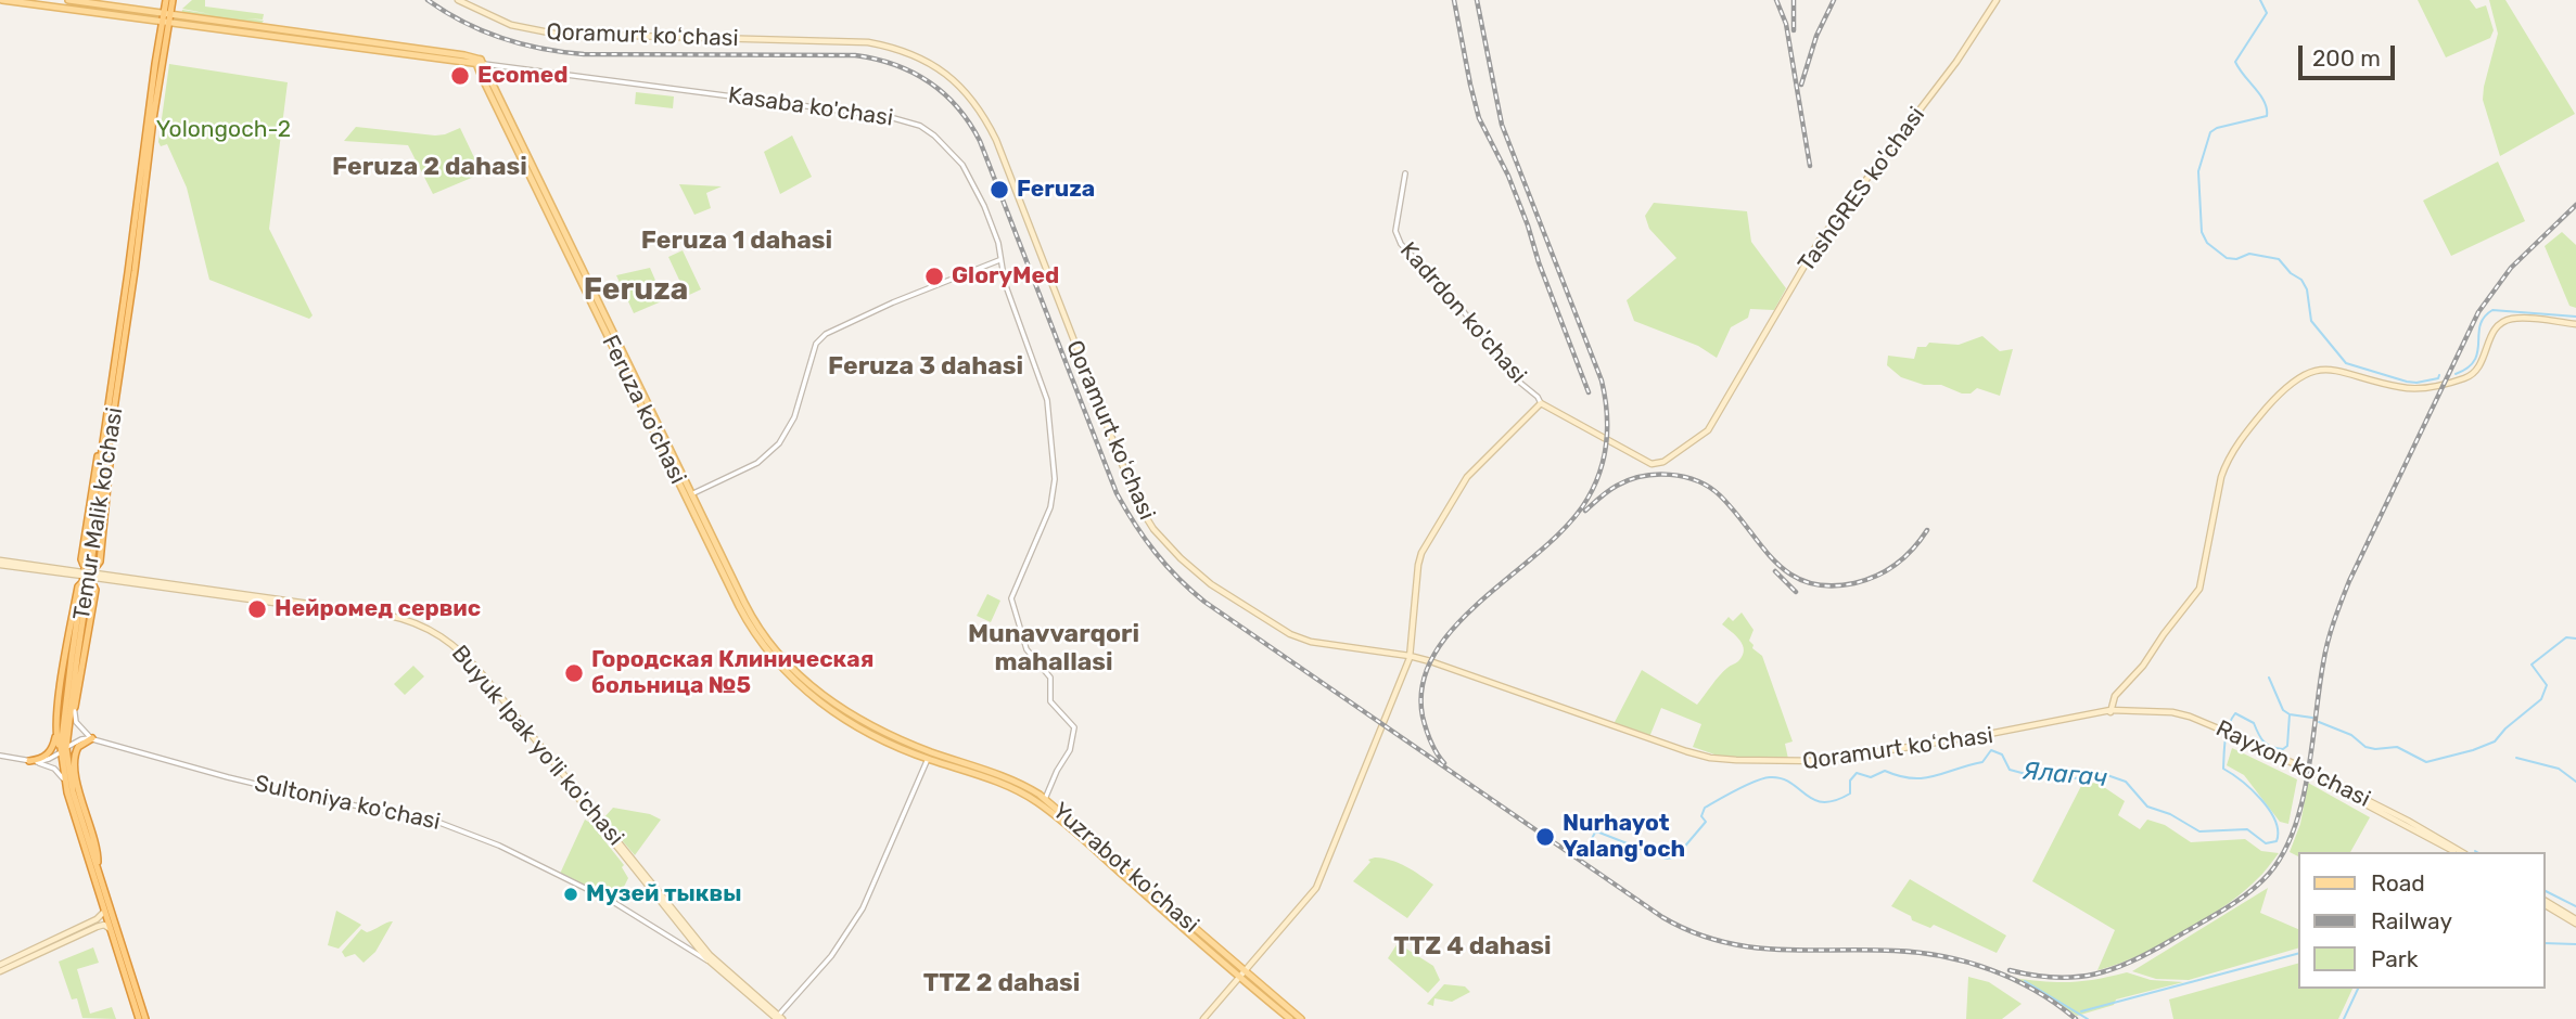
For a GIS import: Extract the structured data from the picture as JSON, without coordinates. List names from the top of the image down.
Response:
{
  "streets": {
    "highway": ["Temur Malik ko'chasi"],
    "main road": [
      "Qoramurt koʻchasi",
      "TashGRES ko'chasi",
      "Feruza ko'chasi",
      "Buyuk Ipak yo'li ko'chasi",
      "Rayxon ko'chasi",
      "Yuzrabot ko'chasi"
    ],
    "street": ["Kasaba ko'chasi", "Kadrdon ko'chasi", "Sultoniya ko'chasi"]
  },
  "crossings": [
    ["Qoramurt koʻchasi", "Rayxon ko'chasi"],
    ["Kasaba ko'chasi", "Feruza ko'chasi"],
    ["Kasaba ko'chasi", "Yuzrabot ko'chasi"],
    ["TashGRES ko'chasi", "Kadrdon ko'chasi"],
    ["Feruza ko'chasi", "Yuzrabot ko'chasi"],
    ["Buyuk Ipak yo'li ko'chasi", "Sultoniya ko'chasi"]
  ],
  "districts": [
    "Feruza 2 dahasi",
    "Feruza 1 dahasi",
    "Feruza",
    "Feruza 3 dahasi",
    "Munavvarqori mahallasi",
    "TTZ 4 dahasi",
    "TTZ 2 dahasi"
  ],
  "water": ["Ялагач"],
  "parks": ["Yolongoch-2"],
  "places": [
    "Ecomed",
    "Feruza",
    "GloryMed",
    "Нейромед сервис",
    "Городская Клиническая больница №5",
    "Nurhayot Yalang'och",
    "Музей тыквы"
  ],
  "legend": ["Road", "Railway", "Park"],
  "scale_bar": "200 m"
}
